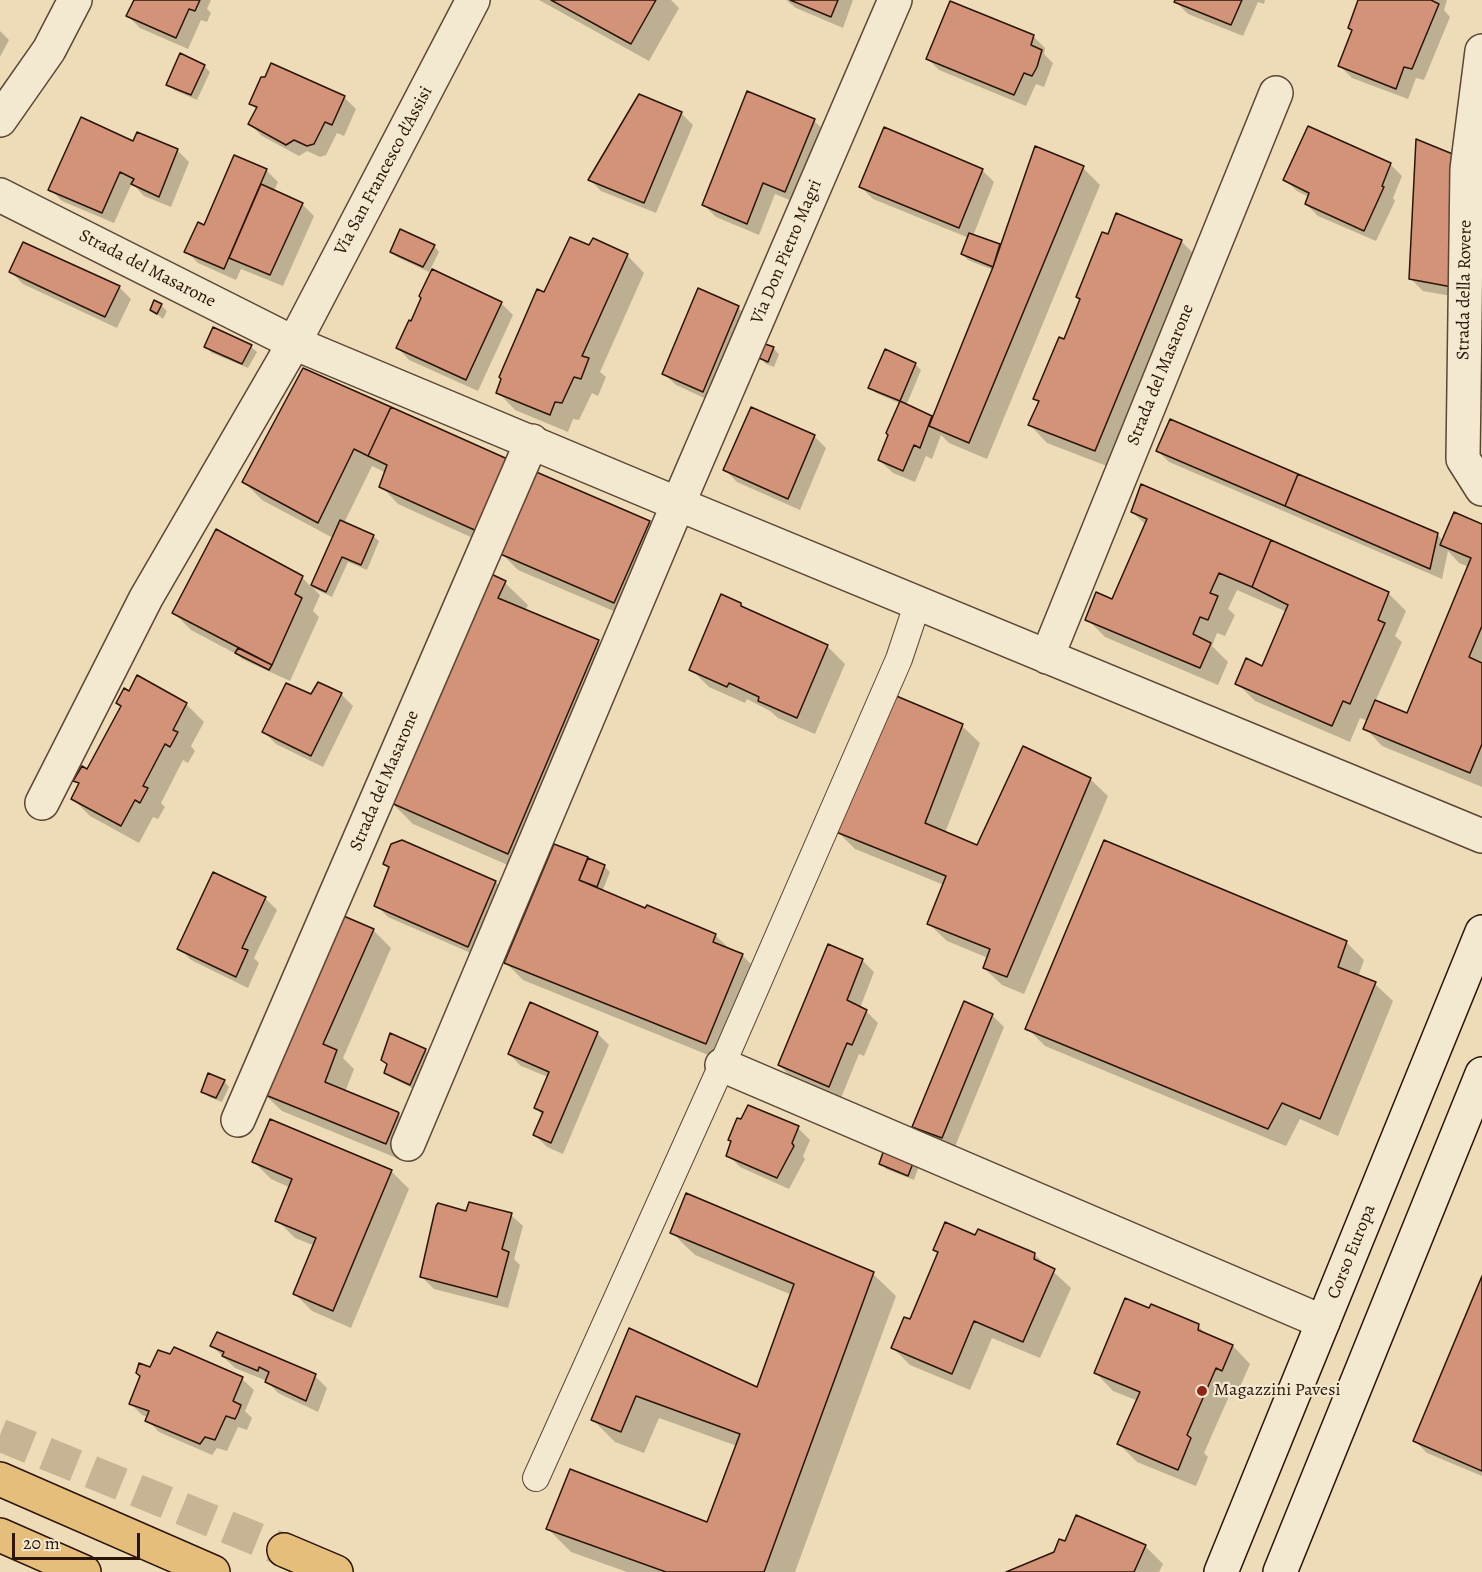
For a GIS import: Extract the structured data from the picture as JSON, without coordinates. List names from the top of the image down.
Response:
{
  "streets": {
    "street": [
      "Via San Francesco d'Assisi",
      "Via Don Pietro Magri",
      "Strada del Masarone",
      "Strada della Rovere",
      "Corso Europa"
    ]
  },
  "crossings": [
    ["Via San Francesco d'Assisi", "Strada del Masarone"],
    ["Via Don Pietro Magri", "Strada del Masarone"]
  ],
  "places": ["Magazzini Pavesi"],
  "scale_bar": "20 m"
}
